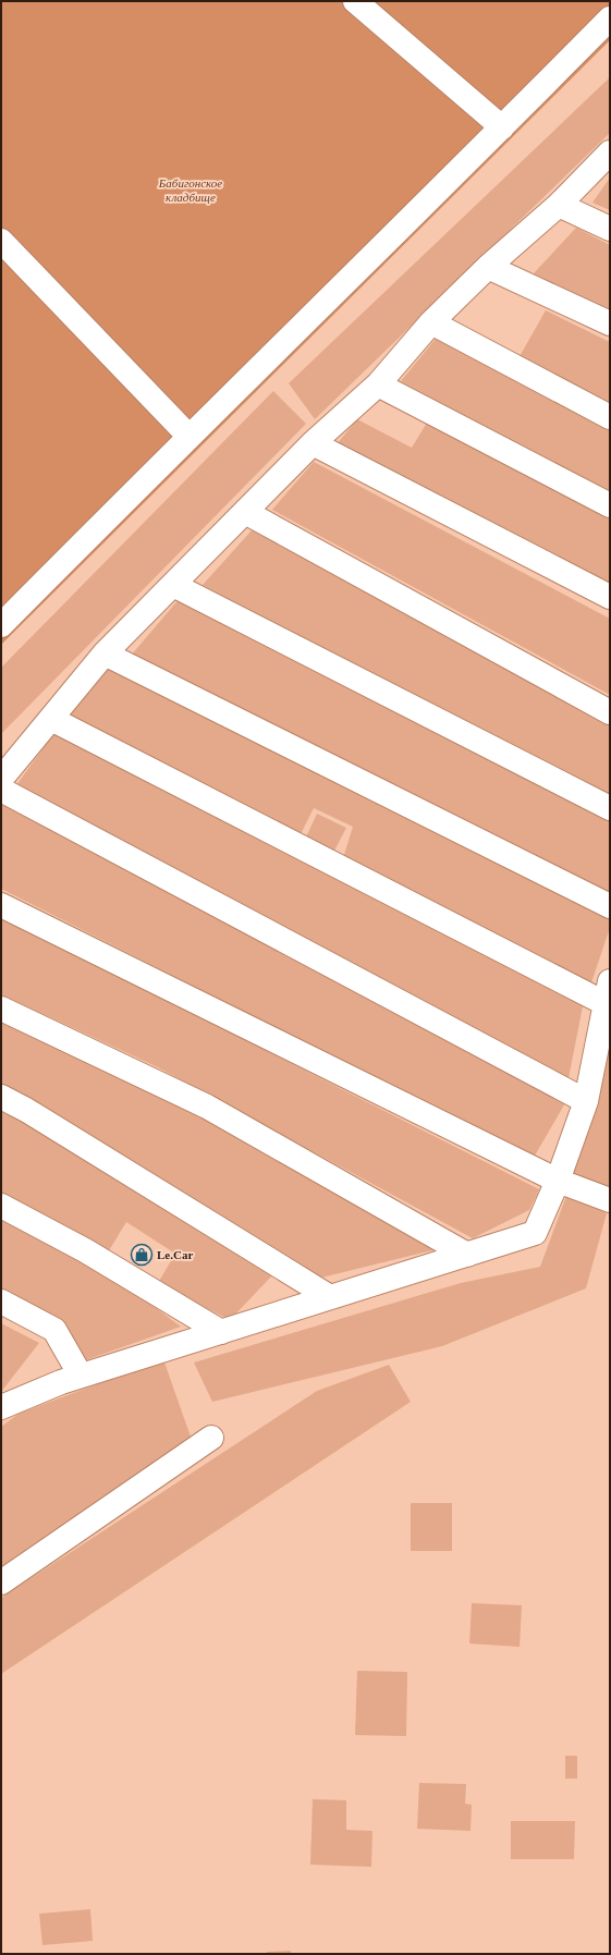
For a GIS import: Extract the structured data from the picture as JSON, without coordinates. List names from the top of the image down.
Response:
{
  "parks": ["Бабигонское кладбище"],
  "places": {
    "shop": ["Le.Car"]
  }
}
